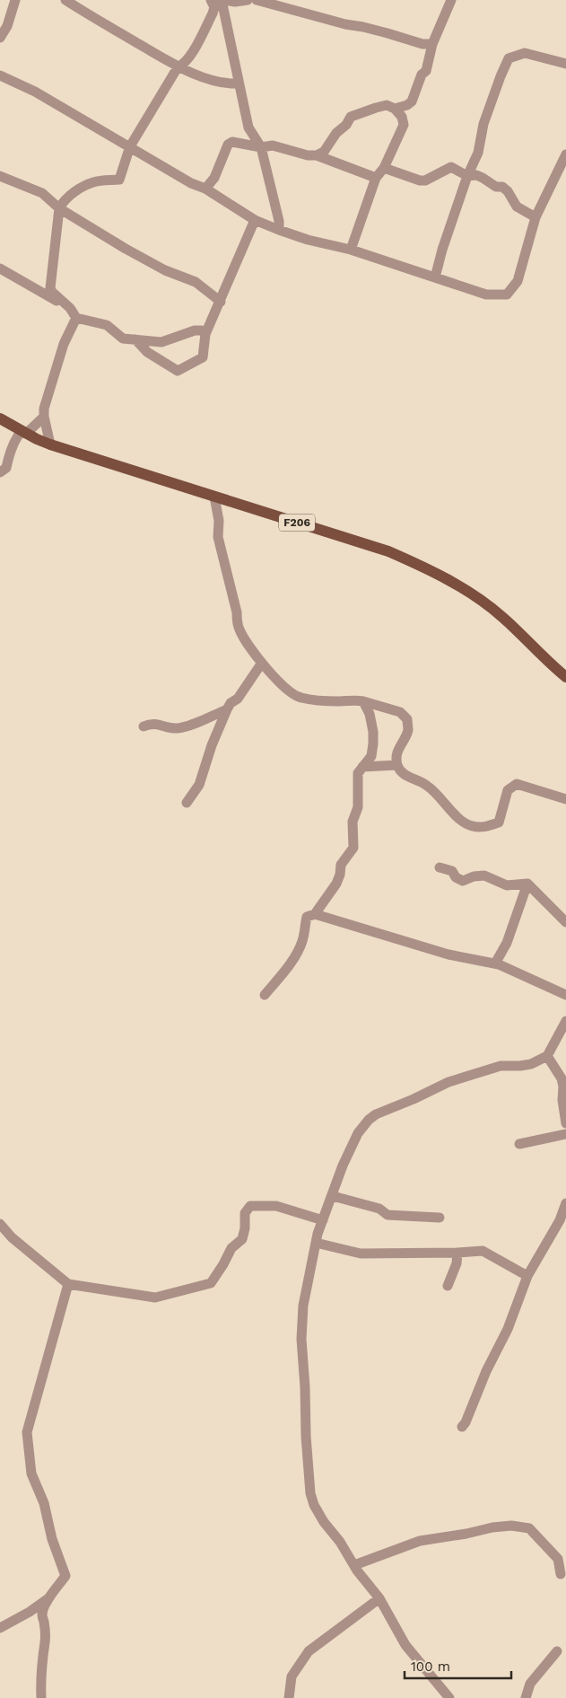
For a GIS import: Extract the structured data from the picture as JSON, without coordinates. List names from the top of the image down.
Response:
{
  "streets": {
    "main road": ["F206"]
  },
  "scale_bar": "100 m"
}
